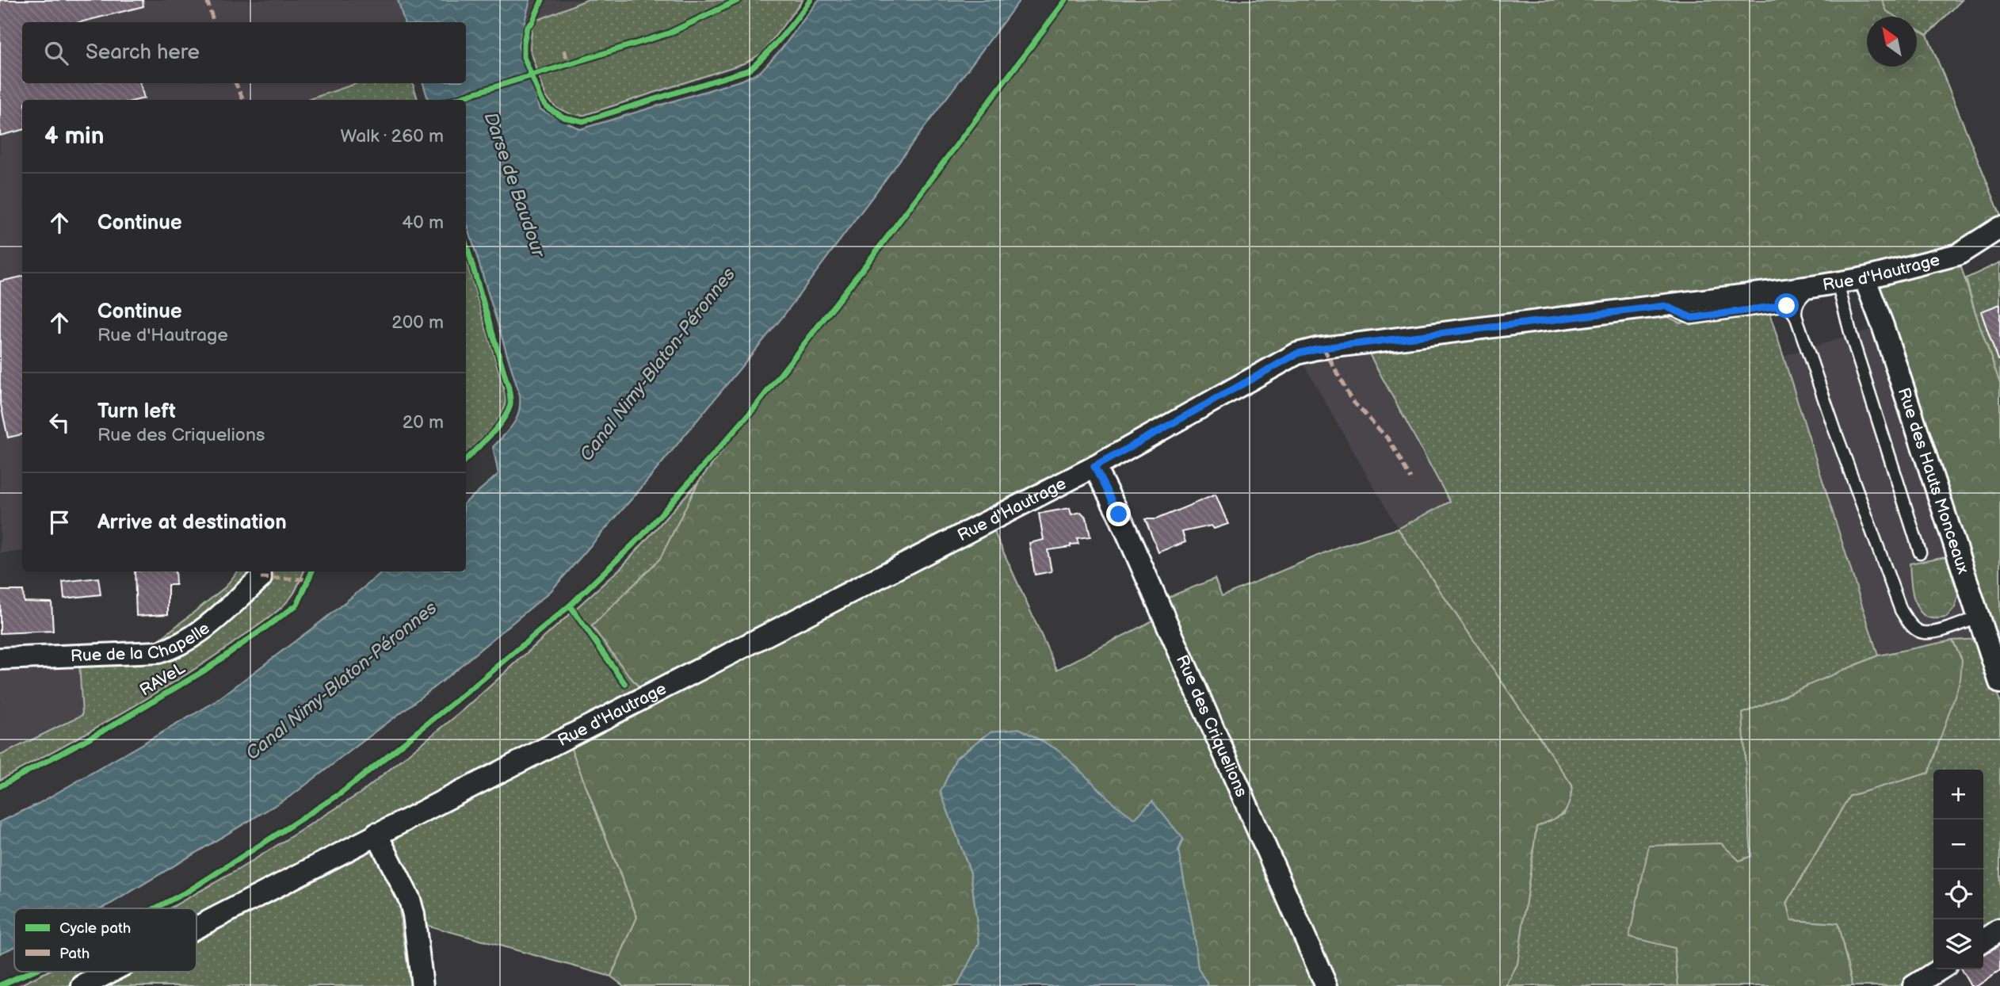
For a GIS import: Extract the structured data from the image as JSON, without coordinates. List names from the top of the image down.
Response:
{
  "streets": {
    "street": [
      "Rue d'Hautrage",
      "Rue des Hauts Monceaux",
      "Rue de la Chapelle",
      "Rue des Criquelions"
    ],
    "cycle path": ["RAVeL"]
  },
  "crossings": [
    ["Rue d'Hautrage", "Rue des Hauts Monceaux"],
    ["Rue d'Hautrage", "Rue des Criquelions"]
  ],
  "water": ["Darse de Baudour", "Canal Nimy-Blaton-Péronnes"],
  "legend": ["Cycle path", "Path"],
  "north": "top left",
  "page": {
    "search": "Search here",
    "heading": ["4 min", "Walk · 260 m"],
    "list": [
      ["Continue", "40 m"],
      ["Continue", "Rue d'Hautrage", "200 m"],
      ["Turn left", "Rue des Criquelions", "20 m"],
      "Arrive at destination"
    ],
    "map_buttons": ["+", "−"]
  }
}
